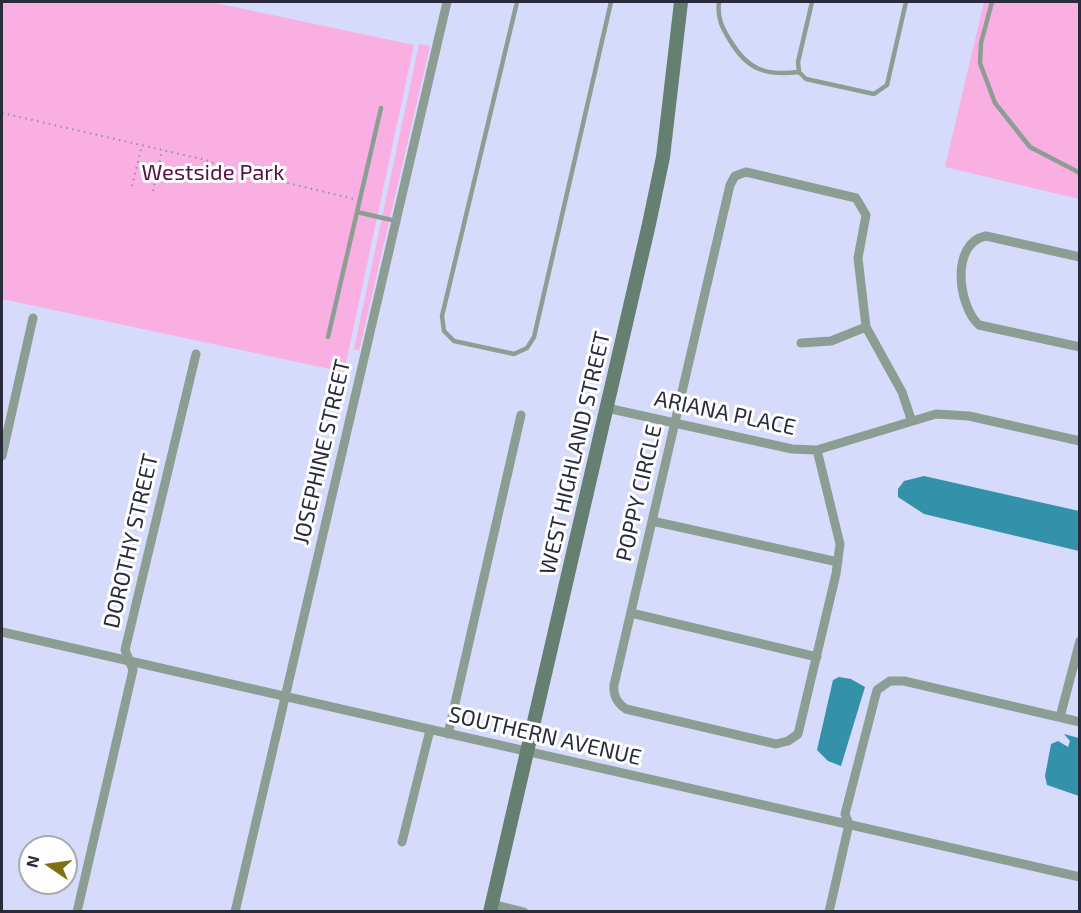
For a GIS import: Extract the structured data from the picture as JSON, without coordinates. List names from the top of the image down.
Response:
{
  "streets": {
    "street": [
      "ARIANA PLACE",
      "JOSEPHINE STREET",
      "WEST HIGHLAND STREET",
      "POPPY CIRCLE",
      "DOROTHY STREET",
      "SOUTHERN AVENUE"
    ]
  },
  "crossings": [
    ["ARIANA PLACE", "WEST HIGHLAND STREET"],
    ["ARIANA PLACE", "POPPY CIRCLE"],
    ["JOSEPHINE STREET", "SOUTHERN AVENUE"],
    ["WEST HIGHLAND STREET", "SOUTHERN AVENUE"],
    ["DOROTHY STREET", "SOUTHERN AVENUE"]
  ],
  "parks": ["Westside Park"],
  "north": "left"
}
